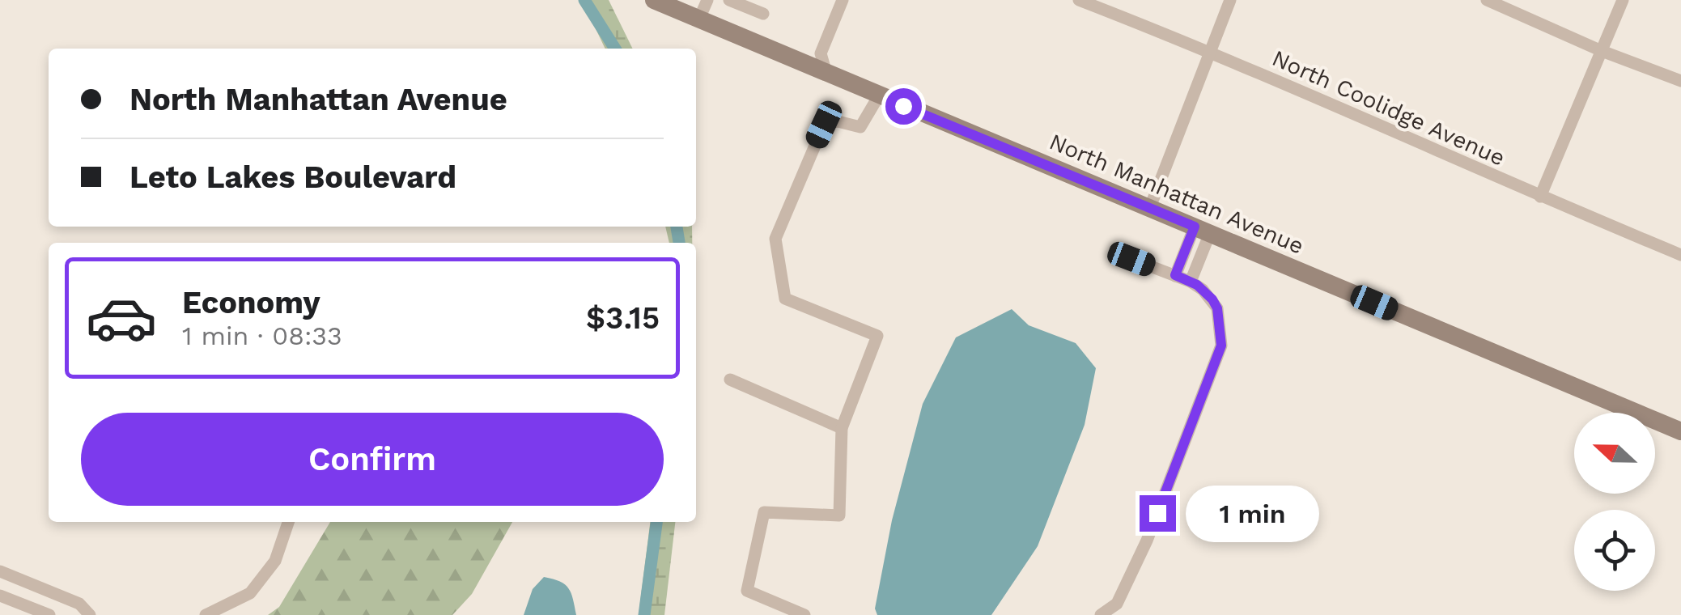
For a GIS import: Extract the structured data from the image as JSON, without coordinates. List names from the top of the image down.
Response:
{
  "streets": {
    "street": ["North Coolidge Avenue", "North Manhattan Avenue"]
  },
  "north": "left",
  "page": {
    "banner": ["North Manhattan Avenue", "Leto Lakes Boulevard"],
    "list": [
      {
        "name": "Economy",
        "note": "1 min · 08:33",
        "value": "$3.15"
      }
    ],
    "buttons": "Confirm",
    "bubble": "1 min"
  }
}
